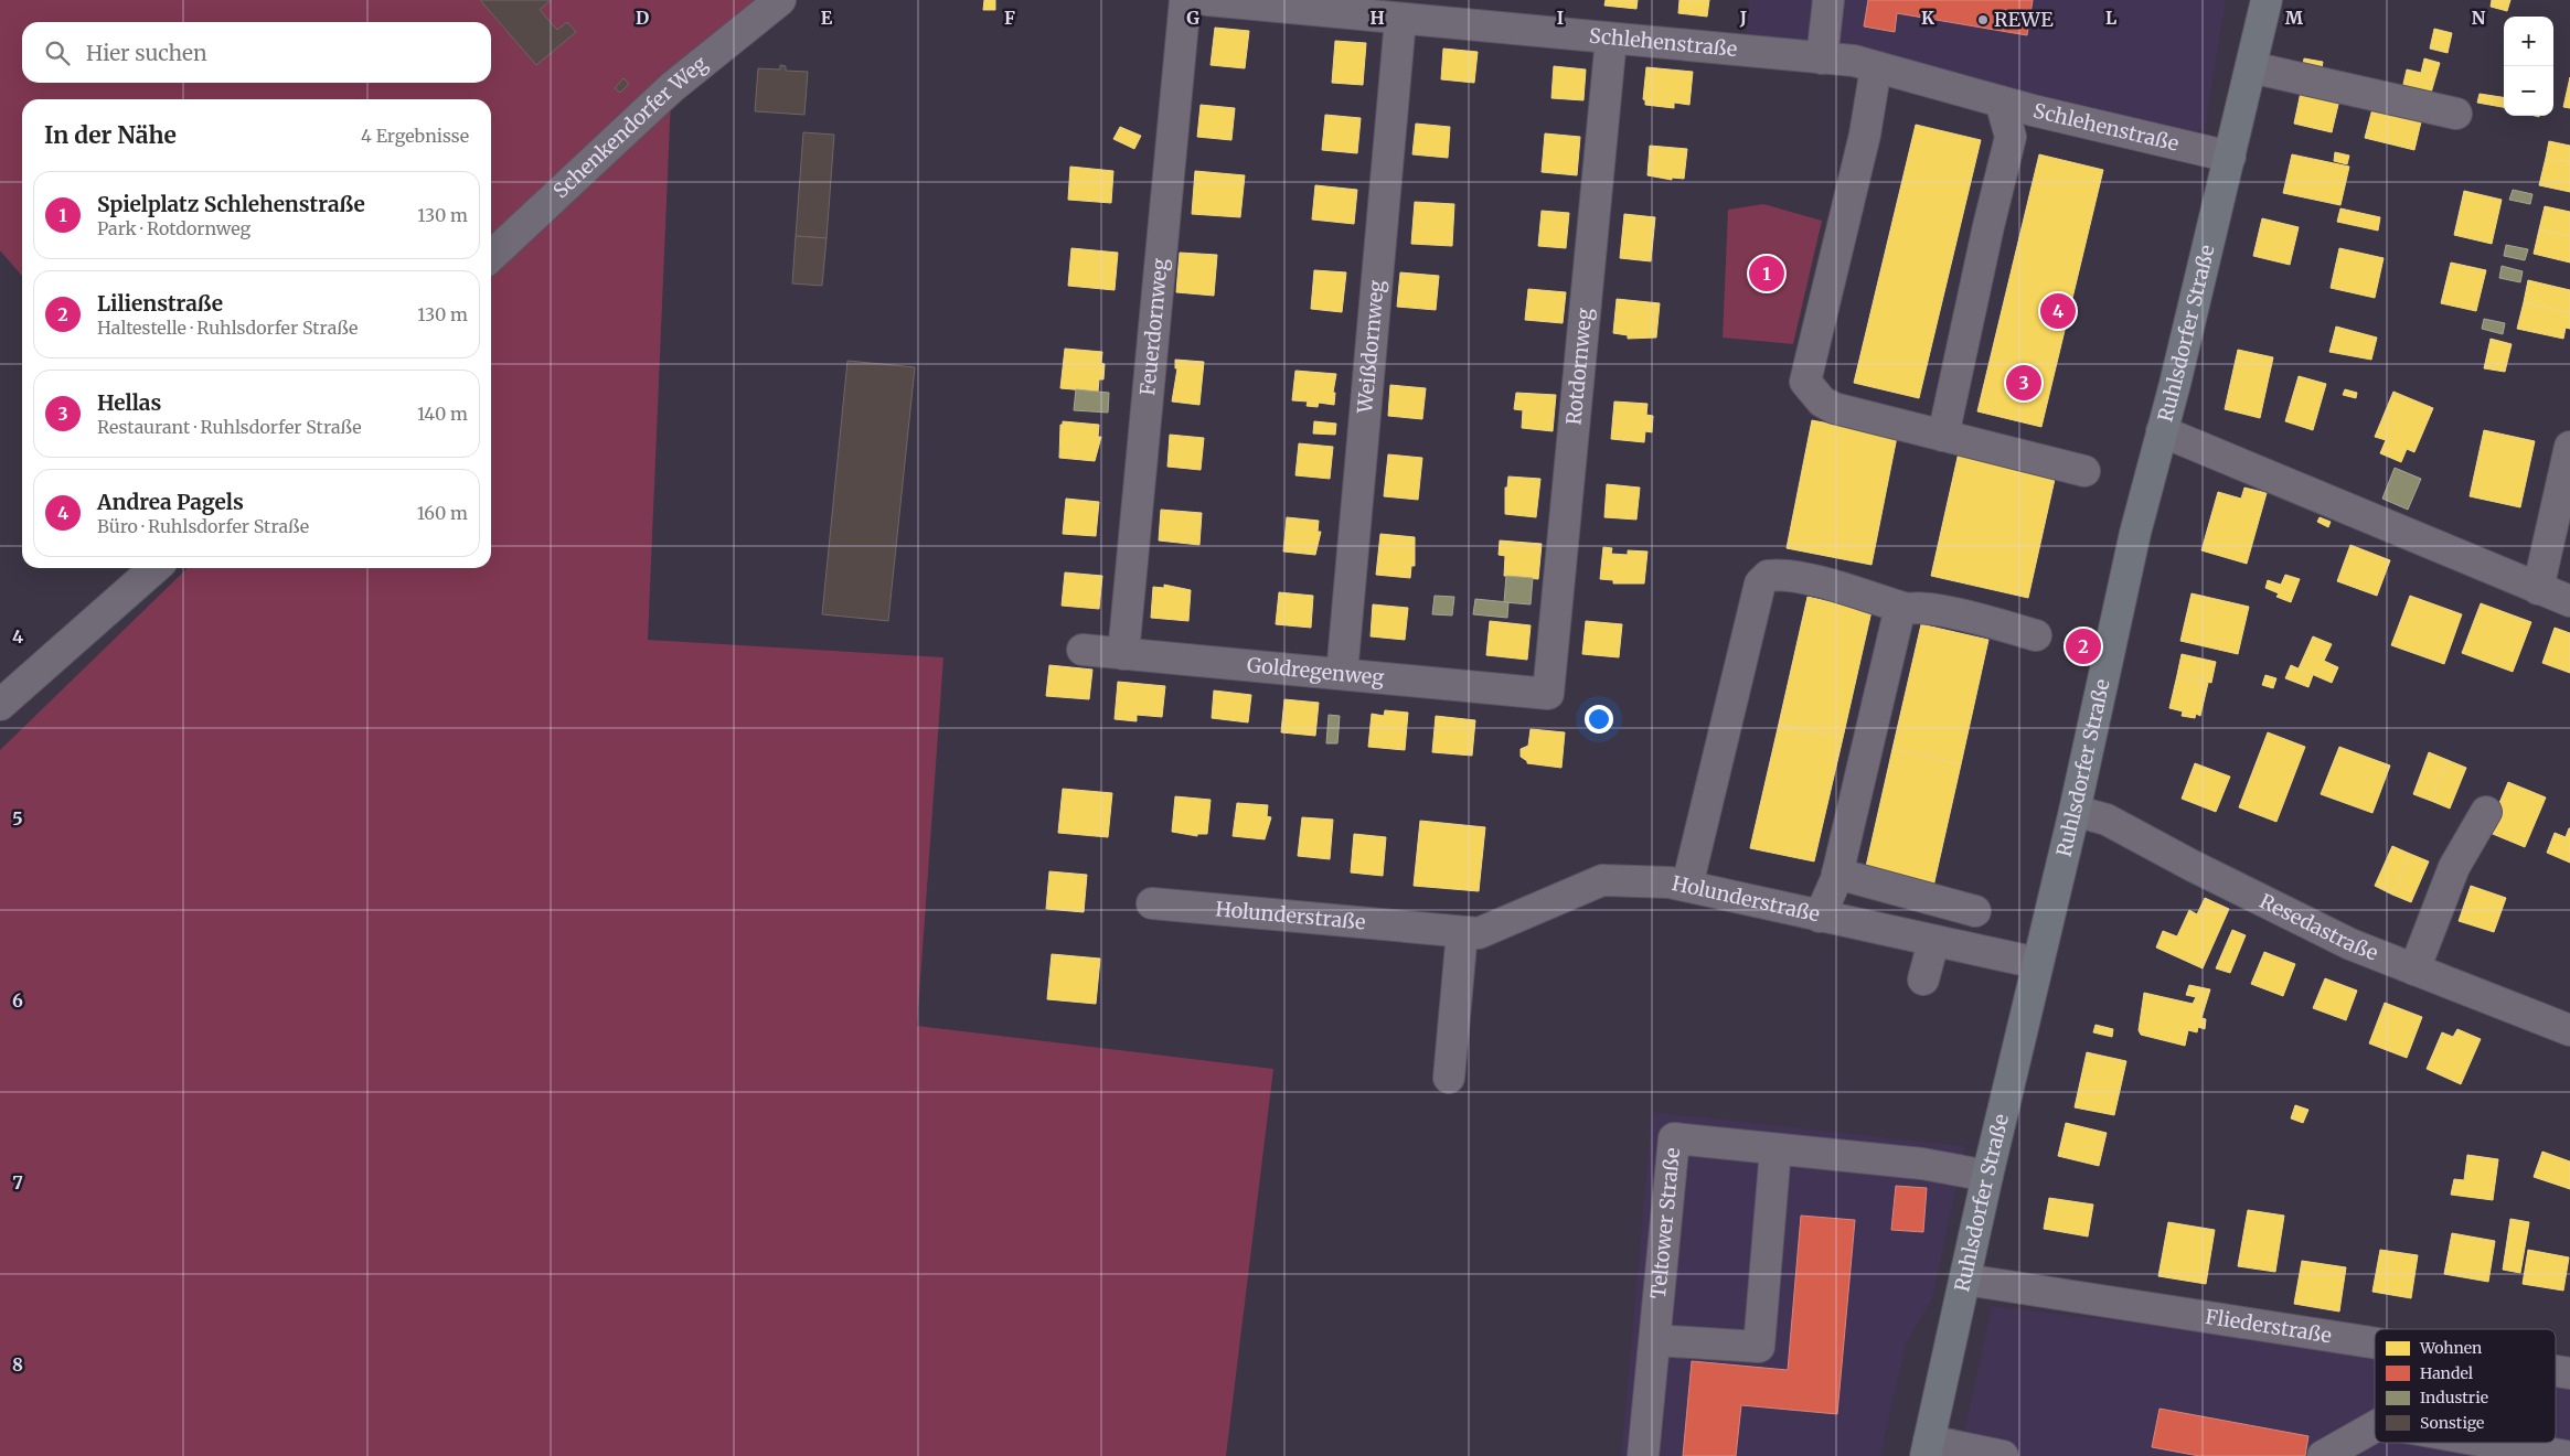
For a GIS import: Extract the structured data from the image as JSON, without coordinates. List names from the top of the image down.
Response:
{
  "streets": {
    "main road": ["Ruhlsdorfer Straße"],
    "street": [
      "Schlehenstraße",
      "Schenkendorfer Weg",
      "Feuerdornweg",
      "Weißdornweg",
      "Rotdornweg",
      "Goldregenweg",
      "Holunderstraße",
      "Resedastraße",
      "Teltower Straße",
      "Fliederstraße"
    ]
  },
  "crossings": [
    ["Schlehenstraße", "Ruhlsdorfer Straße"],
    ["Schlehenstraße", "Weißdornweg"],
    ["Schlehenstraße", "Rotdornweg"],
    ["Feuerdornweg", "Goldregenweg"],
    ["Ruhlsdorfer Straße", "Holunderstraße"],
    ["Ruhlsdorfer Straße", "Resedastraße"],
    ["Ruhlsdorfer Straße", "Teltower Straße"],
    ["Ruhlsdorfer Straße", "Fliederstraße"],
    ["Weißdornweg", "Goldregenweg"],
    ["Rotdornweg", "Goldregenweg"]
  ],
  "places": ["REWE"],
  "legend": [
    "Wohnen",
    "Handel",
    "Industrie",
    "Sonstige"
  ],
  "page": {
    "map_buttons": ["+", "−"],
    "search": "Hier suchen",
    "heading": ["In der Nähe", "4 Ergebnisse"],
    "list": [
      {
        "mark": "1",
        "name": "Spielplatz Schlehenstraße",
        "note": "Park · Rotdornweg",
        "value": "130 m"
      },
      {
        "mark": "2",
        "name": "Lilienstraße",
        "note": "Haltestelle · Ruhlsdorfer Straße",
        "value": "130 m"
      },
      {
        "mark": "3",
        "name": "Hellas",
        "note": "Restaurant · Ruhlsdorfer Straße",
        "value": "140 m"
      },
      {
        "mark": "4",
        "name": "Andrea Pagels",
        "note": "Büro · Ruhlsdorfer Straße",
        "value": "160 m"
      }
    ],
    "pins": [
      "1",
      "4",
      "3",
      "2"
    ]
  },
  "grid": {
    "columns": [
      "D",
      "E",
      "F",
      "G",
      "H",
      "I",
      "J",
      "K",
      "L",
      "M",
      "N"
    ],
    "rows": [
      "4",
      "5",
      "6",
      "7",
      "8"
    ]
  }
}
